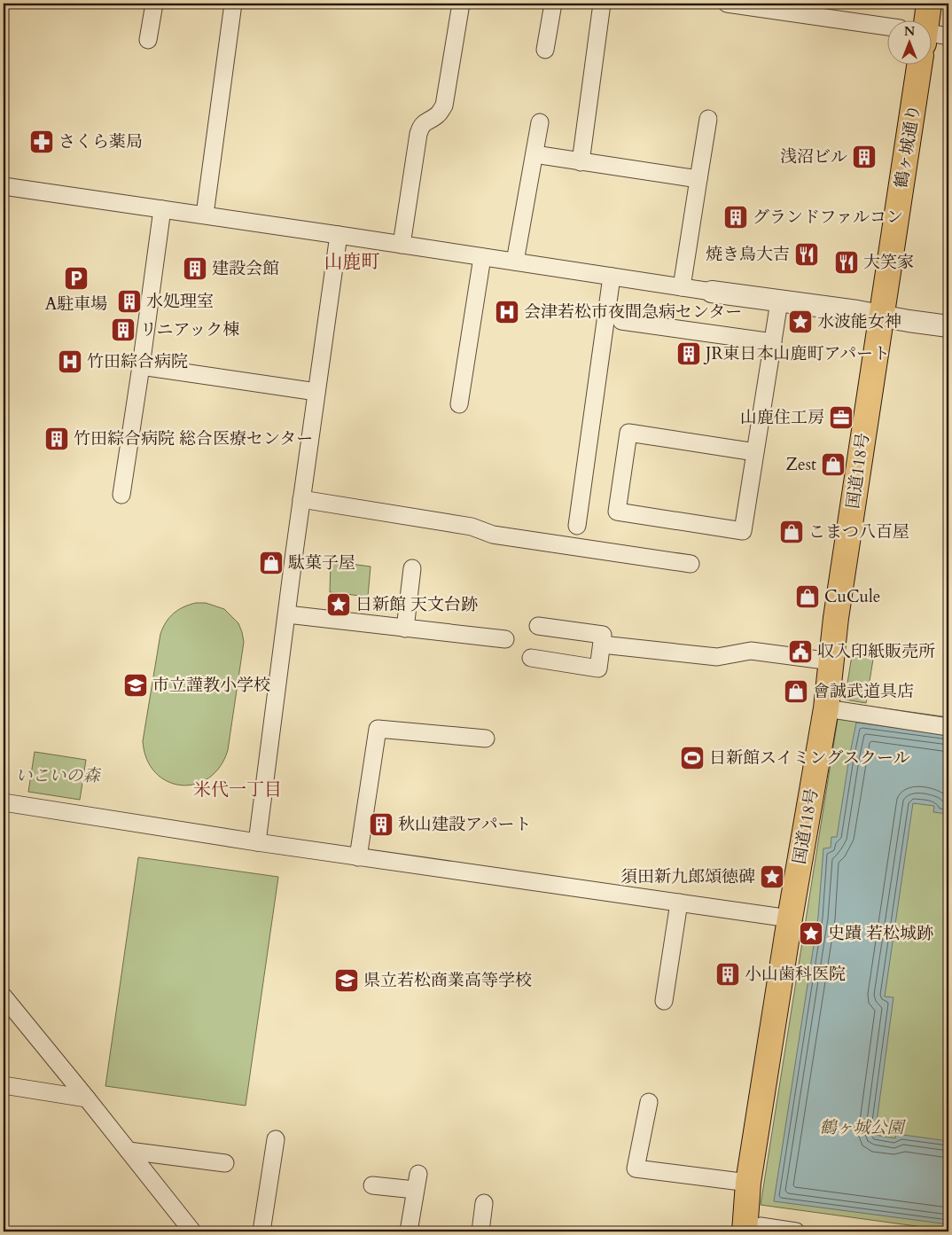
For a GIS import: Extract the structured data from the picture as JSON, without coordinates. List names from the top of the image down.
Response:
{
  "streets": {
    "highway": ["鶴ヶ城通り", "国道118号"]
  },
  "crossings": [
    ["鶴ヶ城通り", "国道118号"]
  ],
  "districts": ["山鹿町", "米代一丁目"],
  "parks": ["いこいの森", "鶴ヶ城公園"],
  "places": {
    "pharmacy": ["さくら薬局"],
    "building": [
      "浅沼ビル",
      "グランドファルコン",
      "建設会館",
      "水処理室",
      "リニアック棟",
      "JR東日本山鹿町アパート",
      "竹田綜合病院 総合医療センター",
      "秋山建設アパート",
      "小山歯科医院"
    ],
    "restaurant": ["焼き鳥大吉", "大笑家"],
    "parking": ["A駐車場"],
    "hospital": ["会津若松市夜間急病センター", "竹田綜合病院"],
    "place": [
      "水波能女神",
      "日新館 天文台跡",
      "須田新九郎頌徳碑",
      "史蹟 若松城跡"
    ],
    "office": ["山鹿住工房"],
    "shop": [
      "Zest",
      "こまつ八百屋",
      "駄菓子屋",
      "CuCule",
      "會誠武道具店"
    ],
    "public building": ["収入印紙販売所"],
    "school or university": ["市立謹教小学校", "県立若松商業高等学校"],
    "sports": ["日新館スイミングスクール"]
  },
  "north": "top"
}
